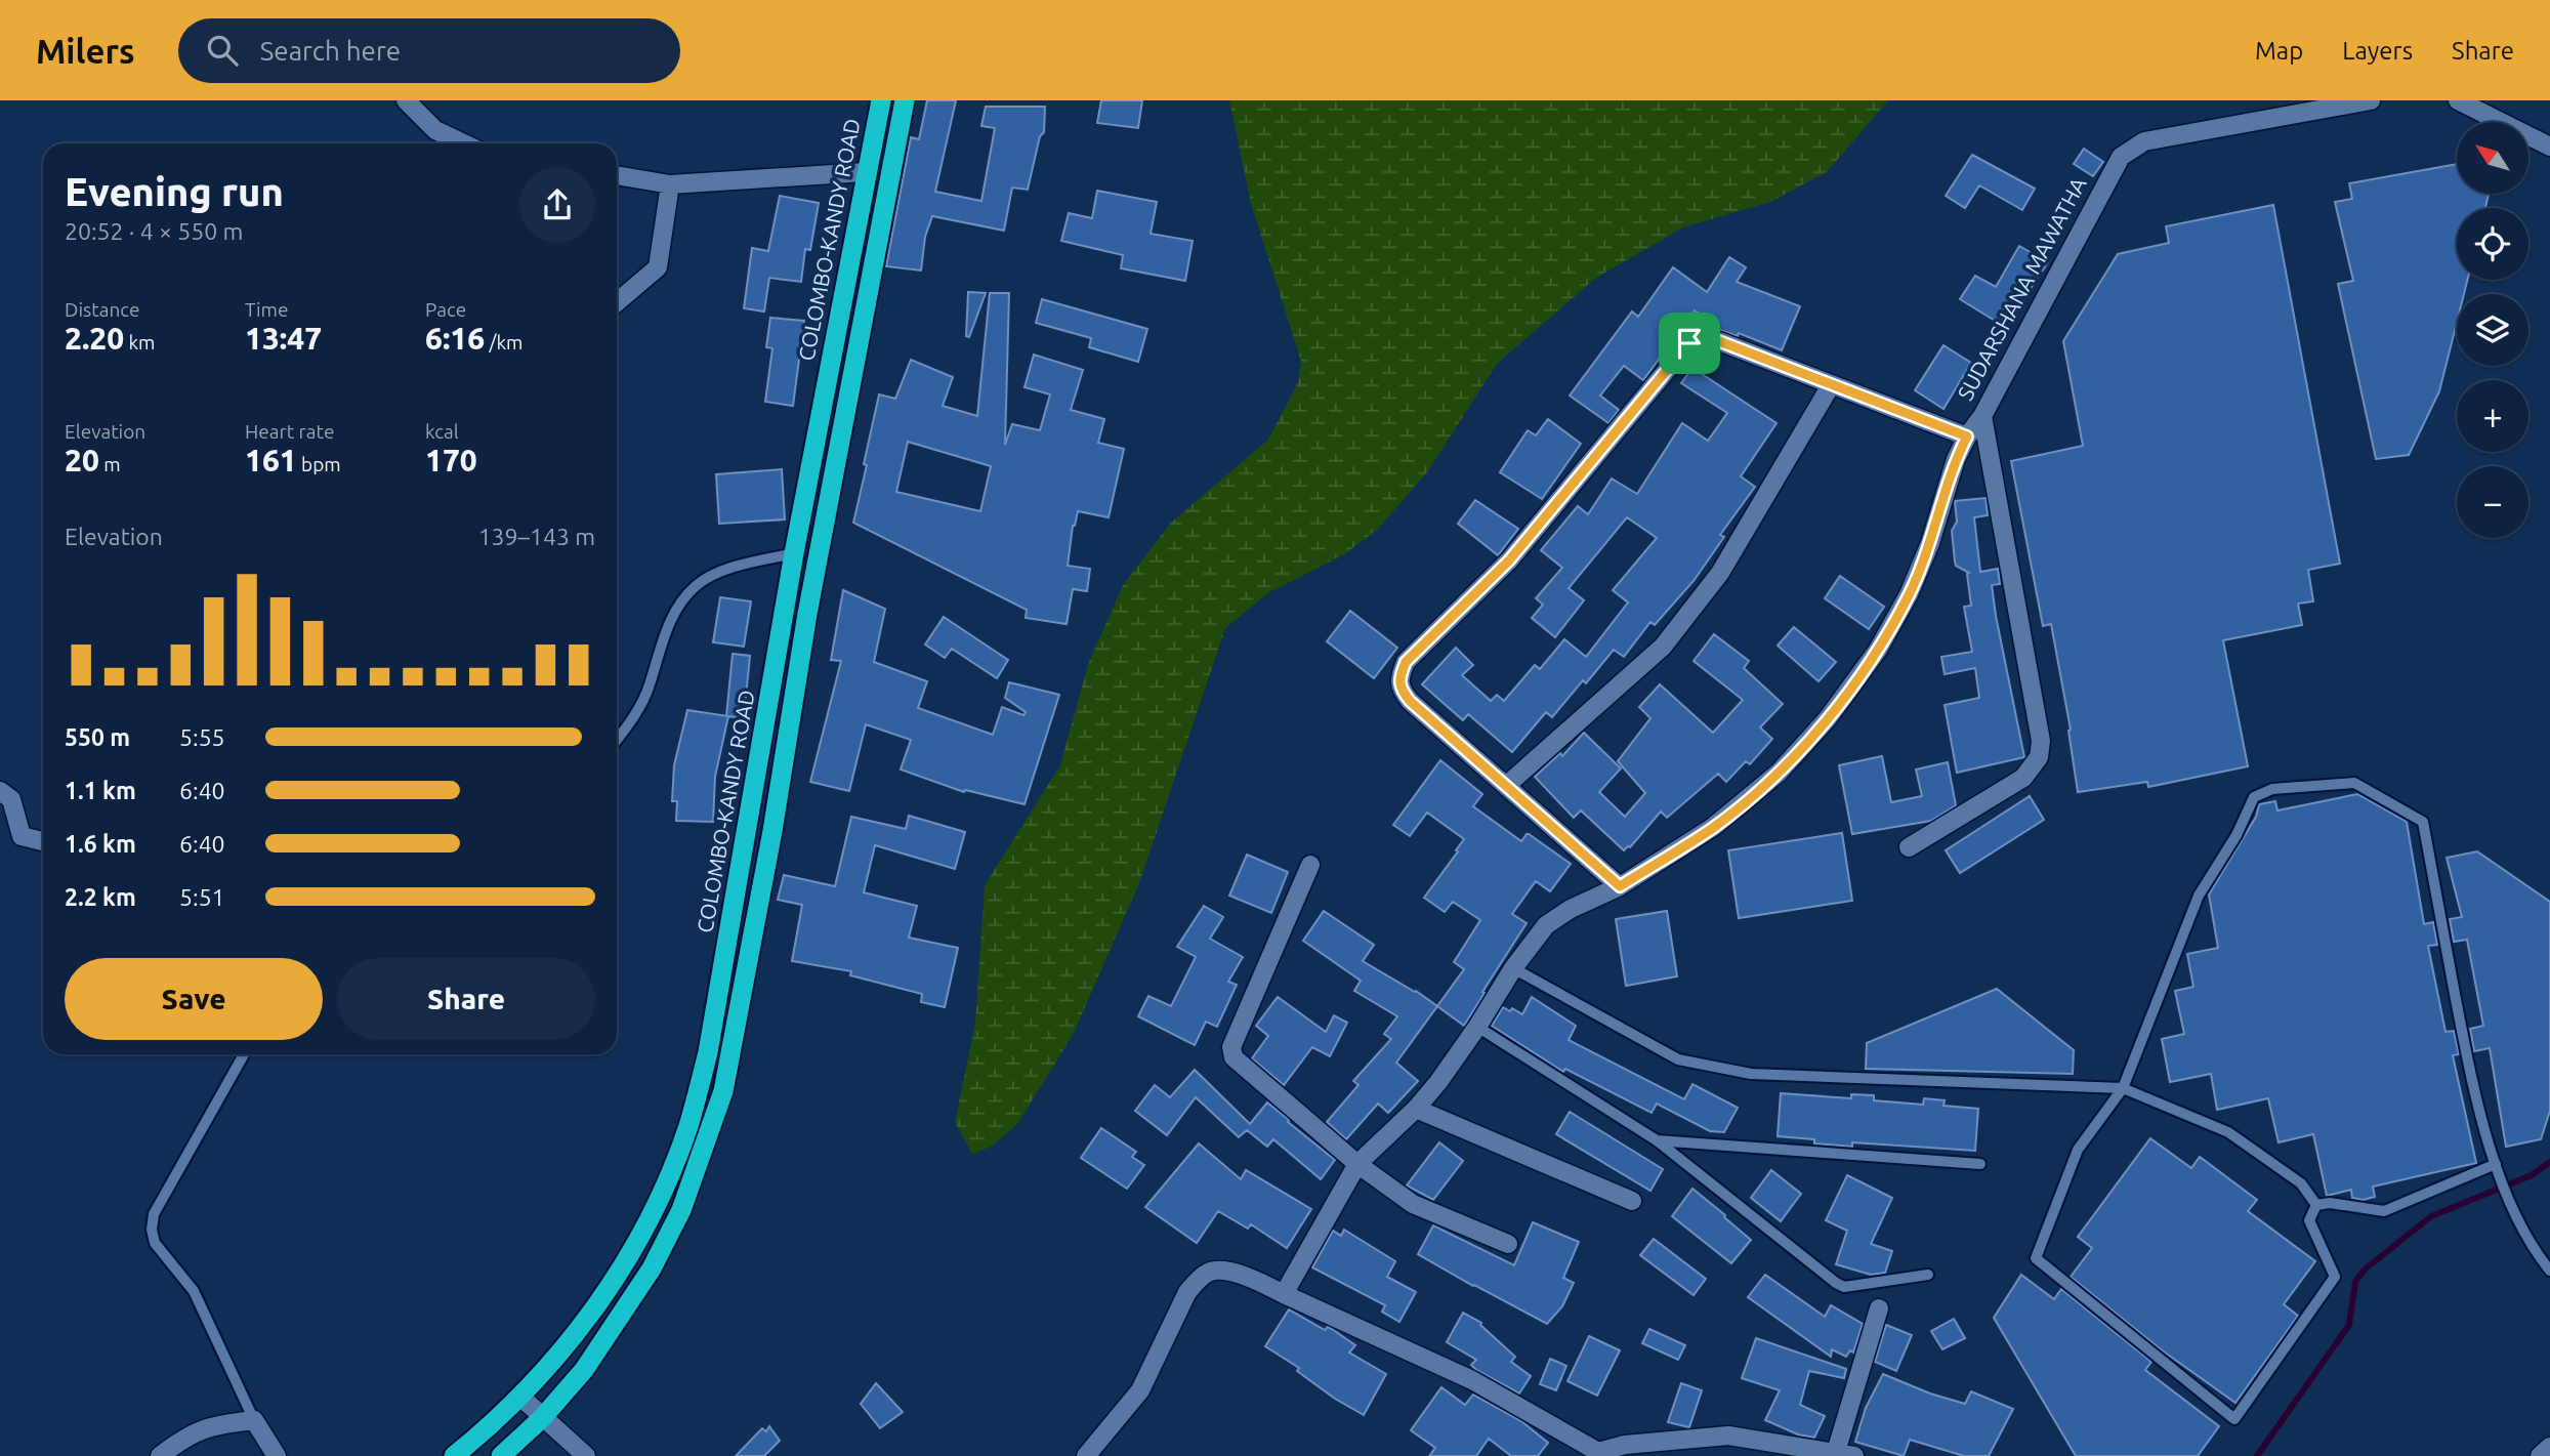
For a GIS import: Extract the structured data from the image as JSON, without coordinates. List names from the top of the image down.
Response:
{
  "streets": {
    "highway": ["COLOMBO-KANDY ROAD"],
    "street": ["SUDARSHANA MAWATHA"]
  },
  "north": "top left",
  "page": {
    "header": "Milers",
    "search": "Search here",
    "nav": ["Map", "Layers", "Share"],
    "map_buttons": ["+", "−"],
    "heading": ["Evening run", "20:52 · 4 × 550 m"],
    "stats": [
      ["Distance", "2.20 km"],
      ["Time", "13:47"],
      ["Pace", "6:16 /km"],
      ["Elevation", "20 m"],
      ["Heart rate", "161 bpm"],
      ["kcal", "170"]
    ],
    "chart": ["Elevation", "139–143 m"],
    "list": [
      {
        "name": "550 m",
        "note": "5:55"
      },
      {
        "name": "1.1 km",
        "note": "6:40"
      },
      {
        "name": "1.6 km",
        "note": "6:40"
      },
      {
        "name": "2.2 km",
        "note": "5:51"
      }
    ],
    "buttons": ["Save", "Share"]
  }
}
